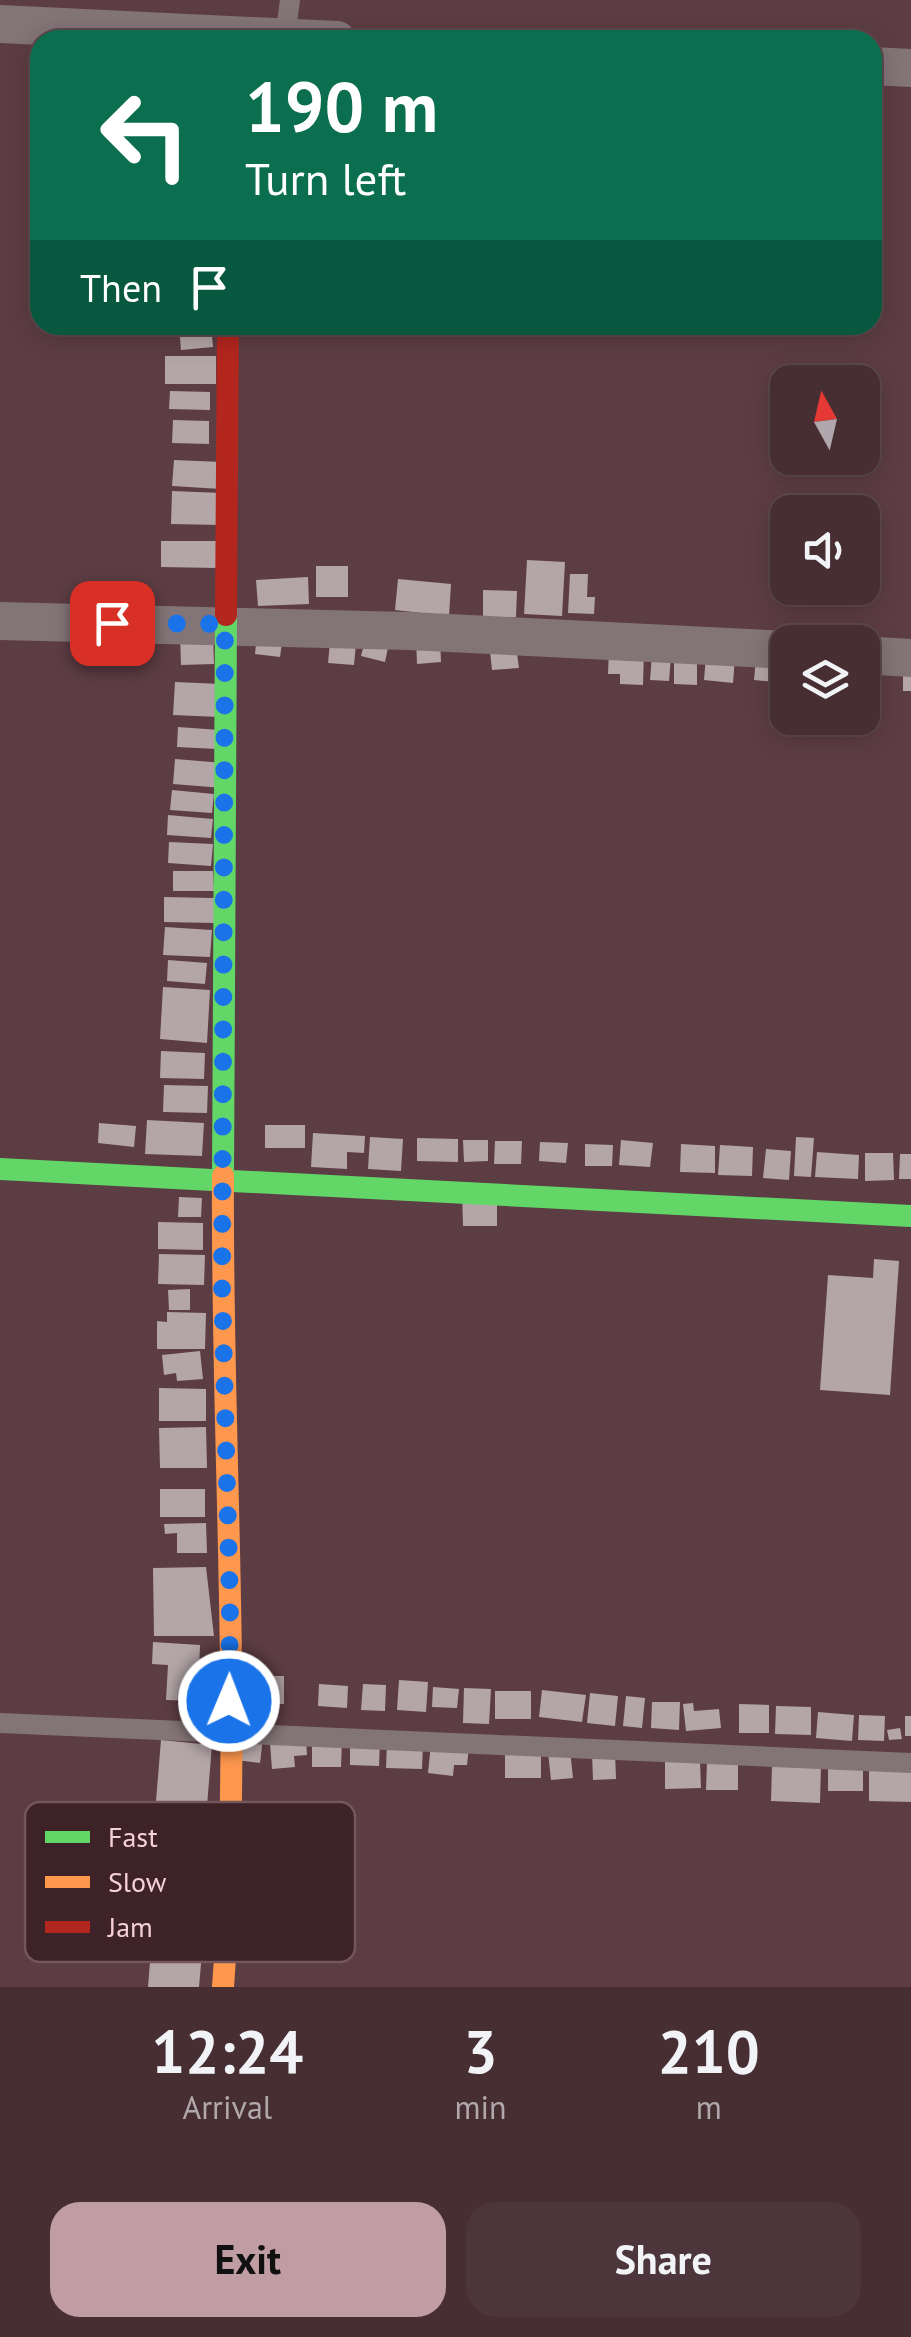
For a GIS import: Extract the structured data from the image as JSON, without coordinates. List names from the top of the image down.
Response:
{
  "legend": ["Fast", "Slow", "Jam"],
  "north": "top",
  "page": {
    "turn": ["190 m", "Turn left"],
    "then": "Then",
    "eta": [
      "12:24",
      "Arrival",
      "3",
      "min",
      "210",
      "m"
    ],
    "buttons": ["Exit", "Share"]
  }
}
